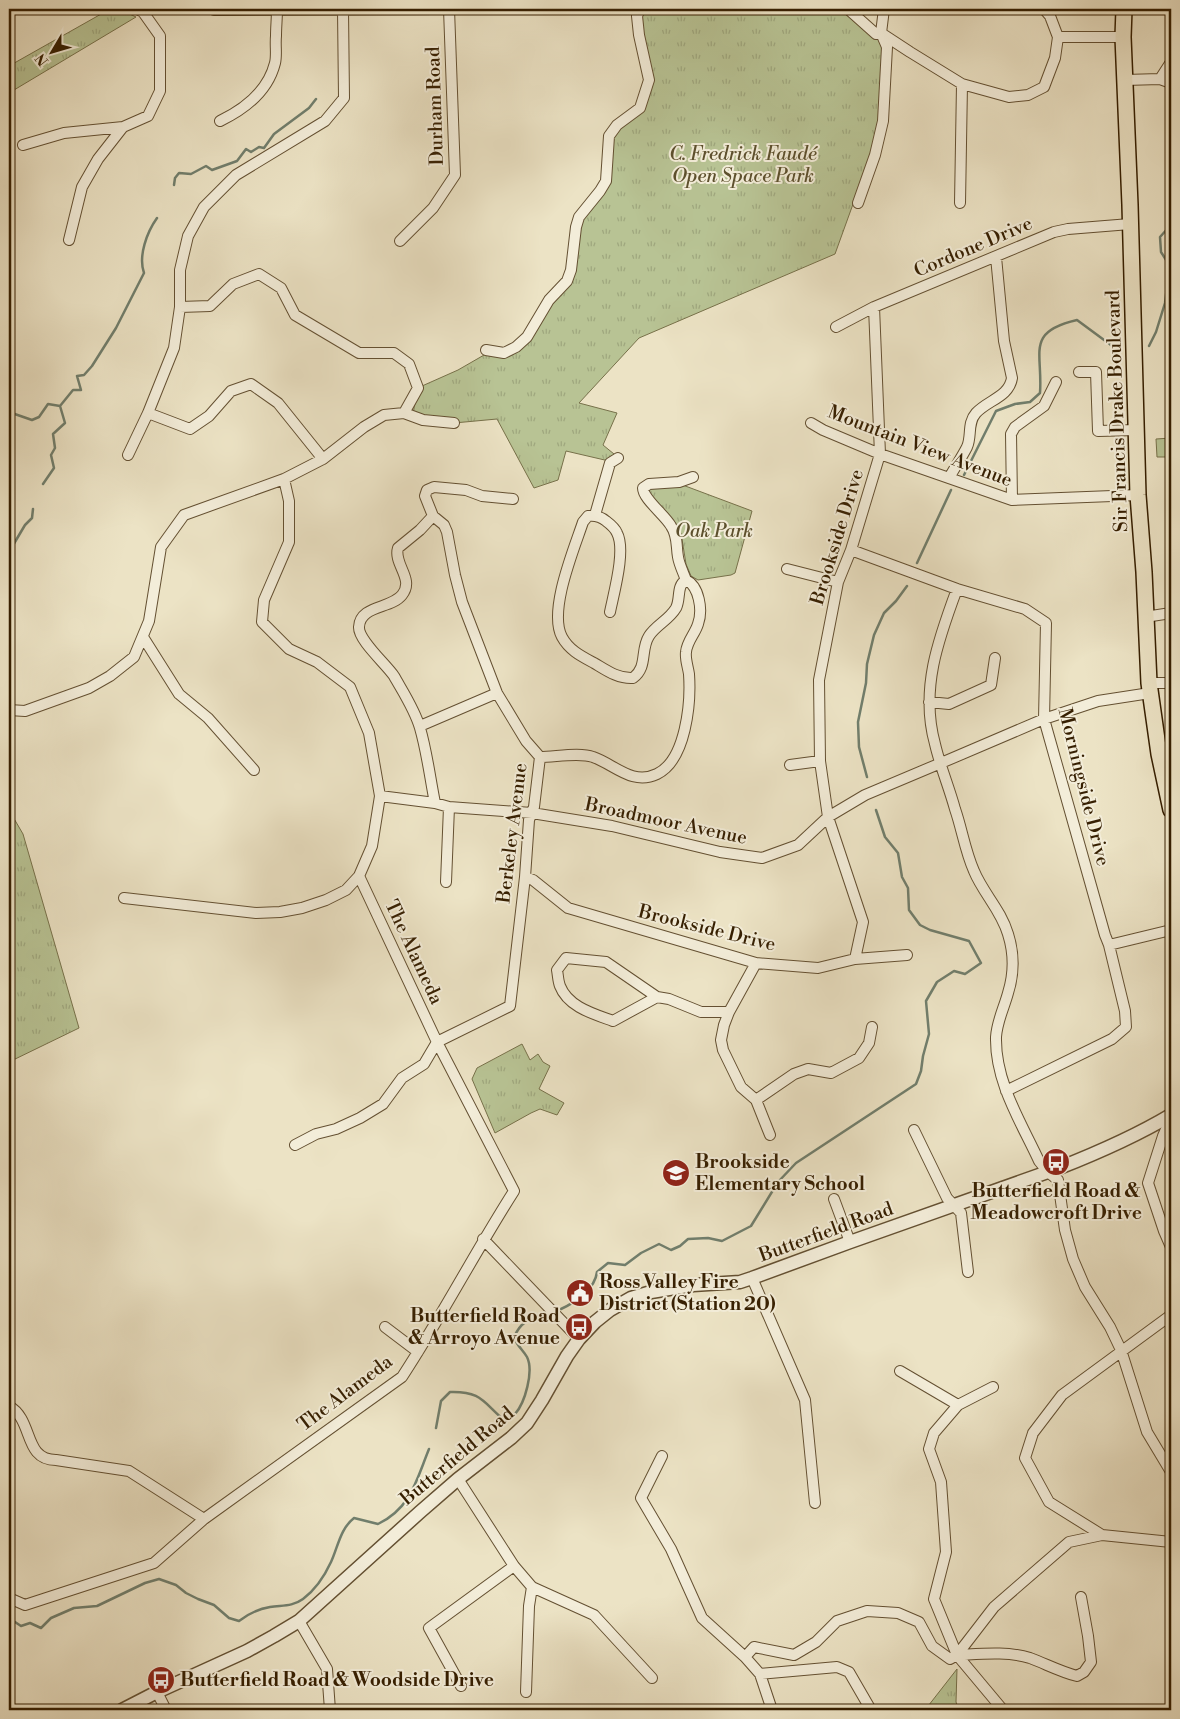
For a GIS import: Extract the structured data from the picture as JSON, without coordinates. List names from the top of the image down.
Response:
{
  "streets": {
    "main road": ["Sir Francis Drake Boulevard"],
    "street": [
      "Durham Road",
      "Cordone Drive",
      "Mountain View Avenue",
      "Brookside Drive",
      "Morningside Drive",
      "Broadmoor Avenue",
      "Berkeley Avenue",
      "The Alameda",
      "Butterfield Road"
    ]
  },
  "crossings": [
    ["Cordone Drive", "Sir Francis Drake Boulevard"],
    ["Cordone Drive", "Brookside Drive"],
    ["Sir Francis Drake Boulevard", "Mountain View Avenue"],
    ["Sir Francis Drake Boulevard", "Broadmoor Avenue"],
    ["Mountain View Avenue", "Brookside Drive"],
    ["Brookside Drive", "Morningside Drive"],
    ["Brookside Drive", "Broadmoor Avenue"],
    ["Brookside Drive", "Berkeley Avenue"],
    ["Morningside Drive", "Broadmoor Avenue"],
    ["Broadmoor Avenue", "Berkeley Avenue"],
    ["Berkeley Avenue", "The Alameda"]
  ],
  "parks": ["C. Fredrick Faudé Open Space Park", "Oak Park"],
  "places": {
    "bus stop": ["Butterfield Road & Meadowcroft Drive", "Butterfield Road & Arroyo Avenue", "Butterfield Road & Woodside Drive"],
    "school or university": ["Brookside Elementary School"],
    "public building": ["Ross Valley Fire District (Station 20)"]
  },
  "north": "bottom left"
}
